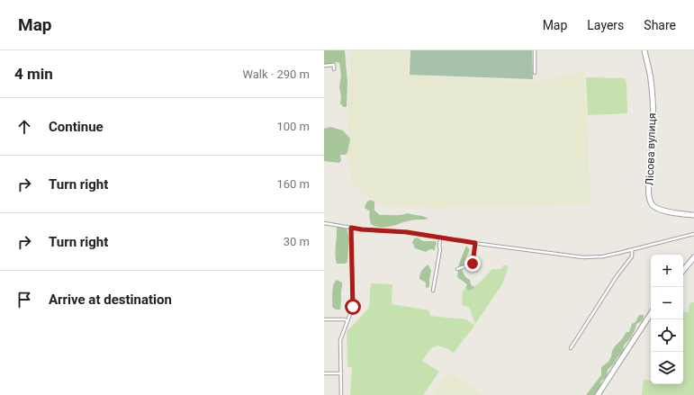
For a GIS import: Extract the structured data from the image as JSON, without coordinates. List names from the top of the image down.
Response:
{
  "streets": {
    "street": ["Лісова вулиця"]
  },
  "page": {
    "header": "Map",
    "nav": ["Map", "Layers", "Share"],
    "heading": ["4 min", "Walk · 290 m"],
    "list": [
      ["Continue", "100 m"],
      ["Turn right", "160 m"],
      ["Turn right", "30 m"],
      "Arrive at destination"
    ],
    "map_buttons": ["+", "−"]
  }
}
